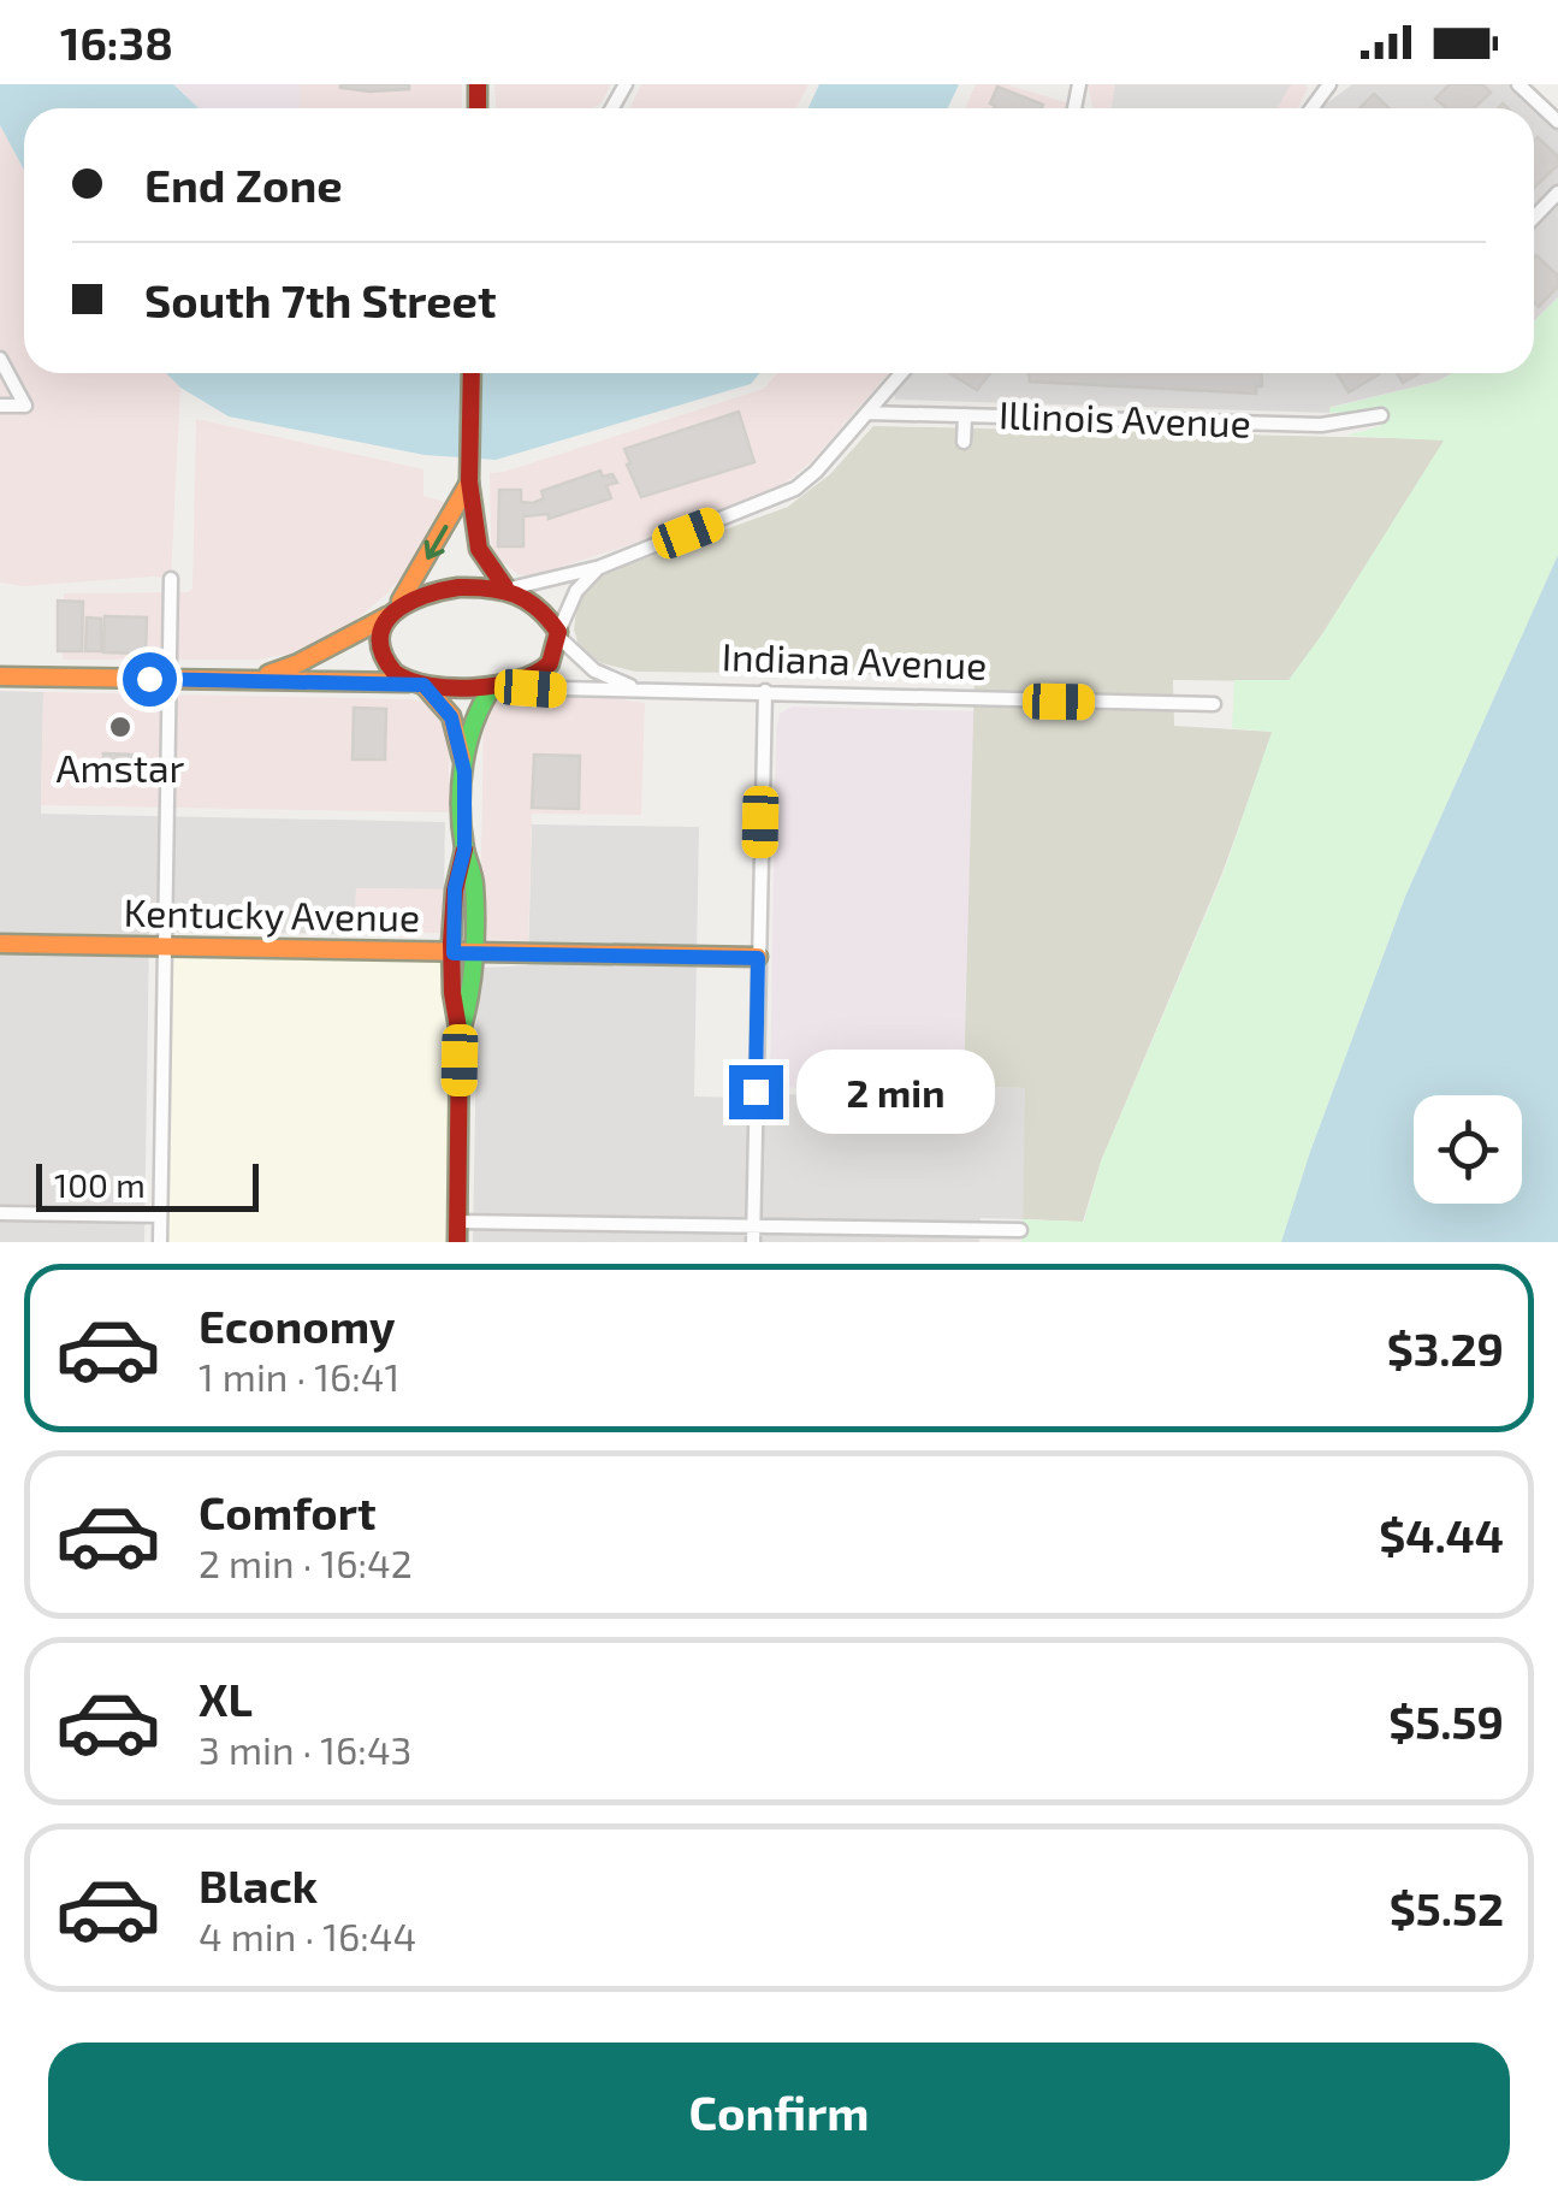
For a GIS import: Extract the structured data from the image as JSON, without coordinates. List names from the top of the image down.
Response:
{
  "streets": {
    "main road": ["Kentucky Avenue"],
    "street": ["Illinois Avenue", "Indiana Avenue"]
  },
  "places": ["Amstar"],
  "scale_bar": "100 m",
  "page": {
    "status": "16:38",
    "banner": ["End Zone", "South 7th Street"],
    "bubble": "2 min",
    "scale": "100 m",
    "list": [
      {
        "name": "Economy",
        "note": "1 min · 16:41",
        "value": "$3.29"
      },
      {
        "name": "Comfort",
        "note": "2 min · 16:42",
        "value": "$4.44"
      },
      {
        "name": "XL",
        "note": "3 min · 16:43",
        "value": "$5.59"
      },
      {
        "name": "Black",
        "note": "4 min · 16:44",
        "value": "$5.52"
      }
    ],
    "buttons": "Confirm"
  }
}
